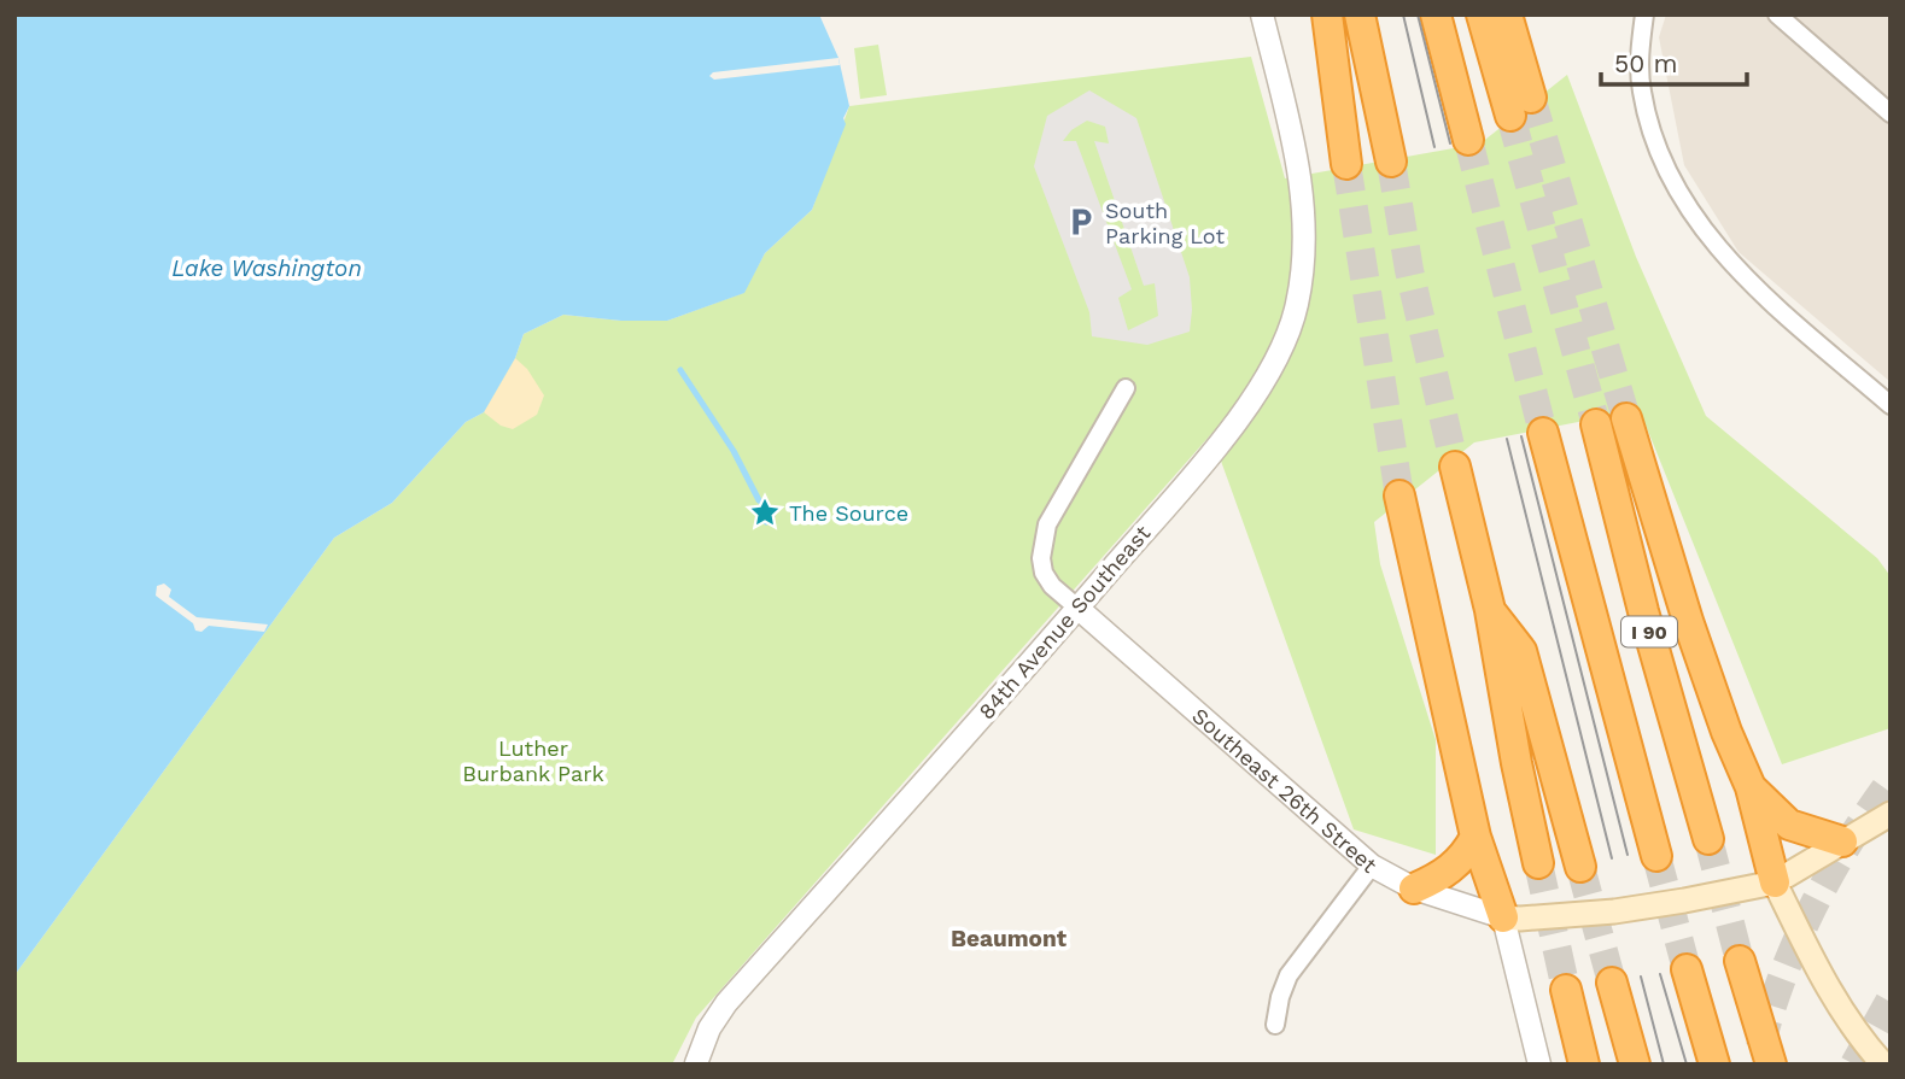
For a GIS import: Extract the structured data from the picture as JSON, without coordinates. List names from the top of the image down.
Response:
{
  "streets": {
    "highway": ["I 90"],
    "main road": ["Southeast 26th Street"],
    "street": ["84th Avenue Southeast"]
  },
  "crossings": [
    ["84th Avenue Southeast", "Southeast 26th Street"]
  ],
  "districts": ["Beaumont"],
  "water": ["Lake Washington"],
  "parks": ["Luther Burbank Park"],
  "places": {
    "parking": ["South Parking Lot"],
    "place": ["The Source"]
  },
  "scale_bar": "50 m"
}
